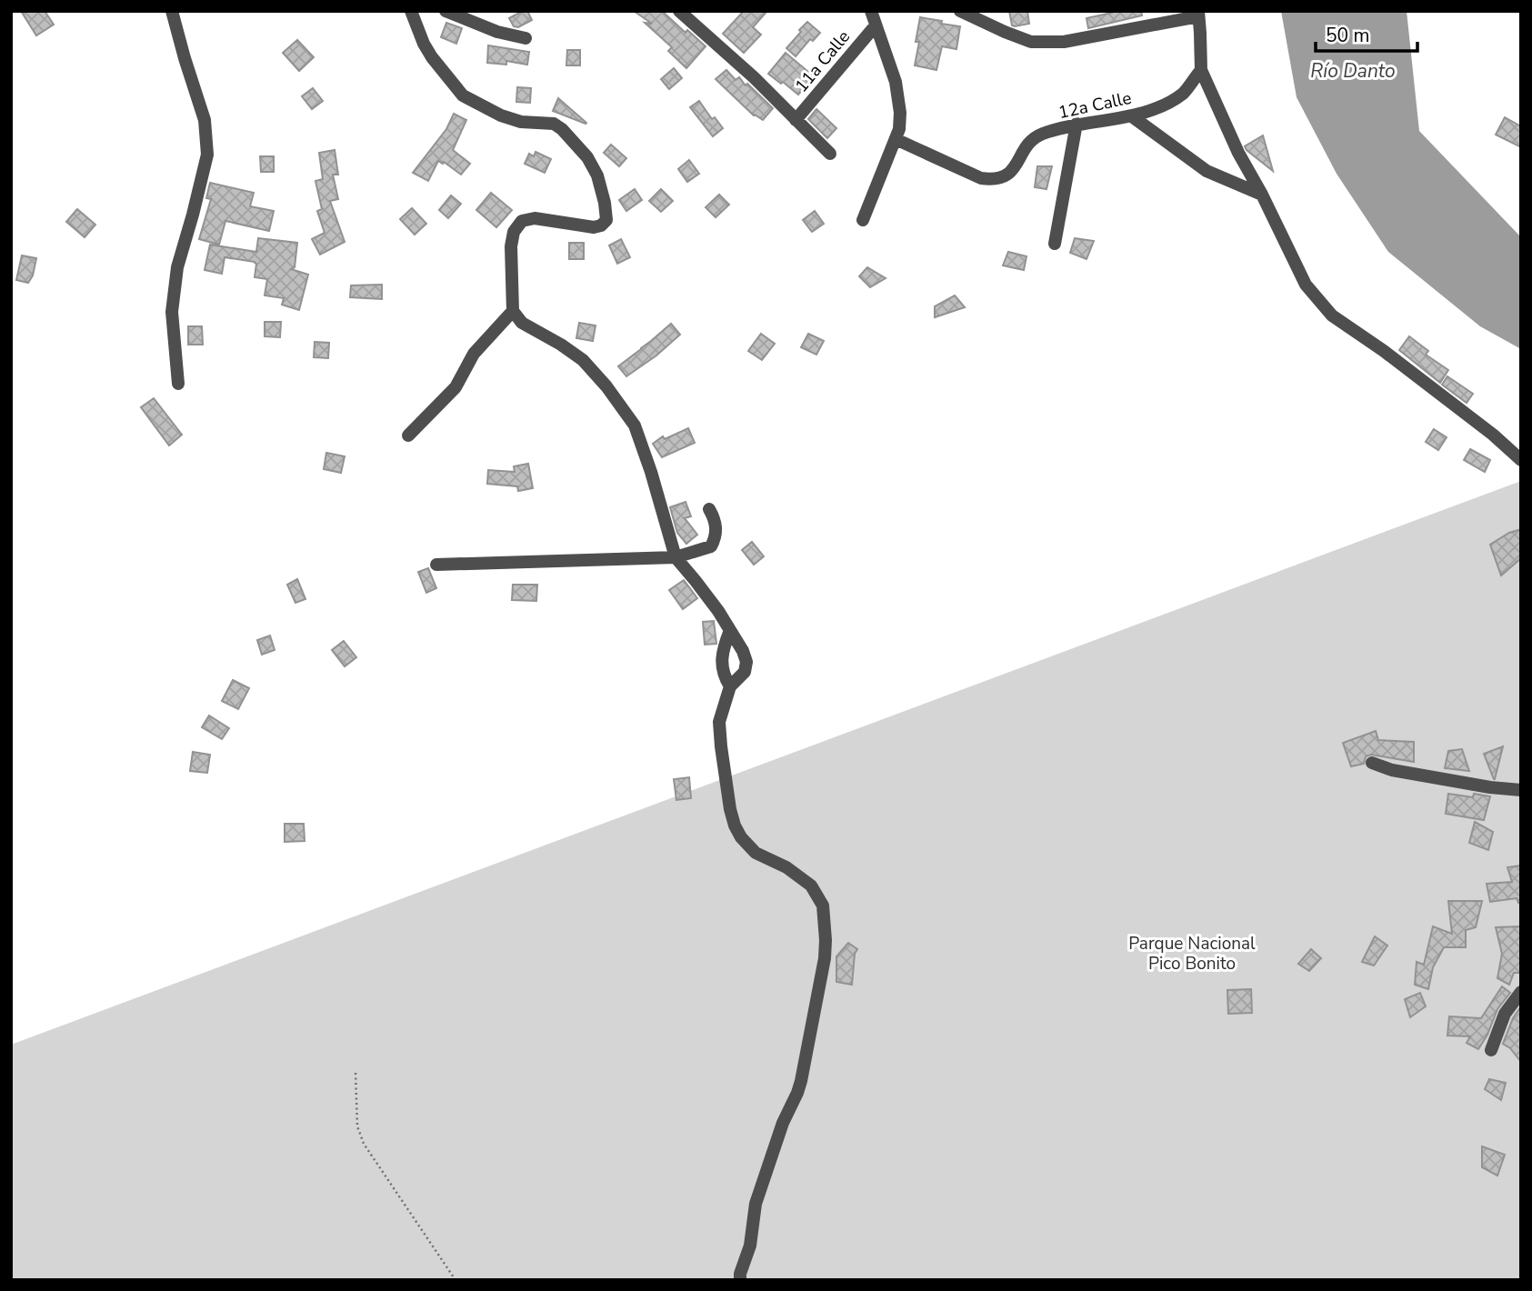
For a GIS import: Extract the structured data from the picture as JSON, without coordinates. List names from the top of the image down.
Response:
{
  "streets": {
    "street": ["11a Calle", "12a Calle"]
  },
  "water": ["Río Danto"],
  "parks": ["Parque Nacional Pico Bonito"],
  "scale_bar": "50 m"
}
